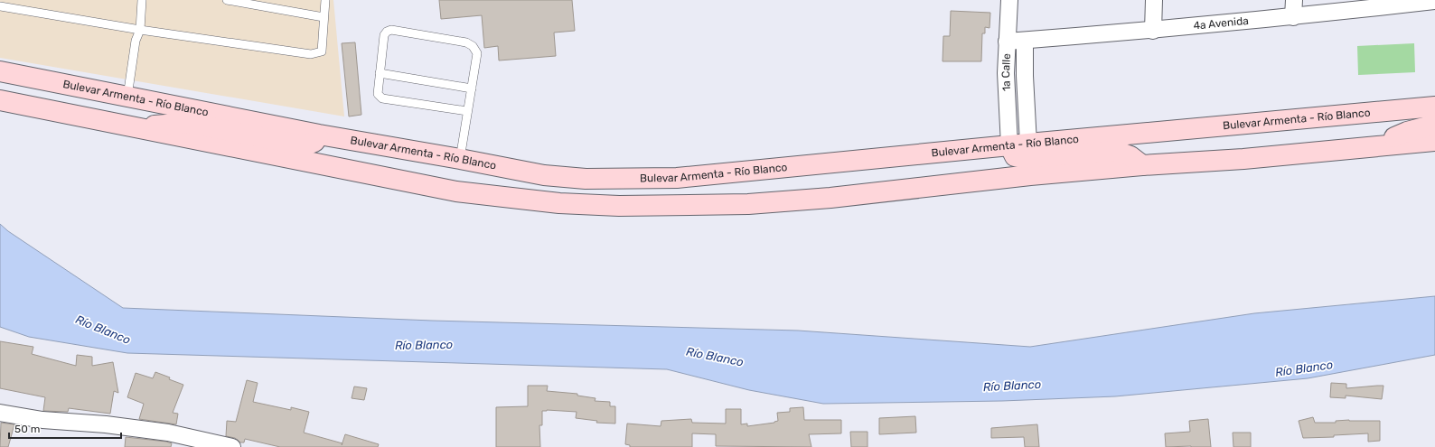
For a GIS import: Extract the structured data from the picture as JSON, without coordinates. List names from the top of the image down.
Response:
{
  "streets": {
    "main road": ["Bulevar Armenta - Río Blanco"],
    "street": ["4a Avenida", "1a Calle"]
  },
  "crossings": [
    ["4a Avenida", "1a Calle"],
    ["1a Calle", "Bulevar Armenta - Río Blanco"]
  ],
  "water": ["Río Blanco"],
  "scale_bar": "50 m"
}
